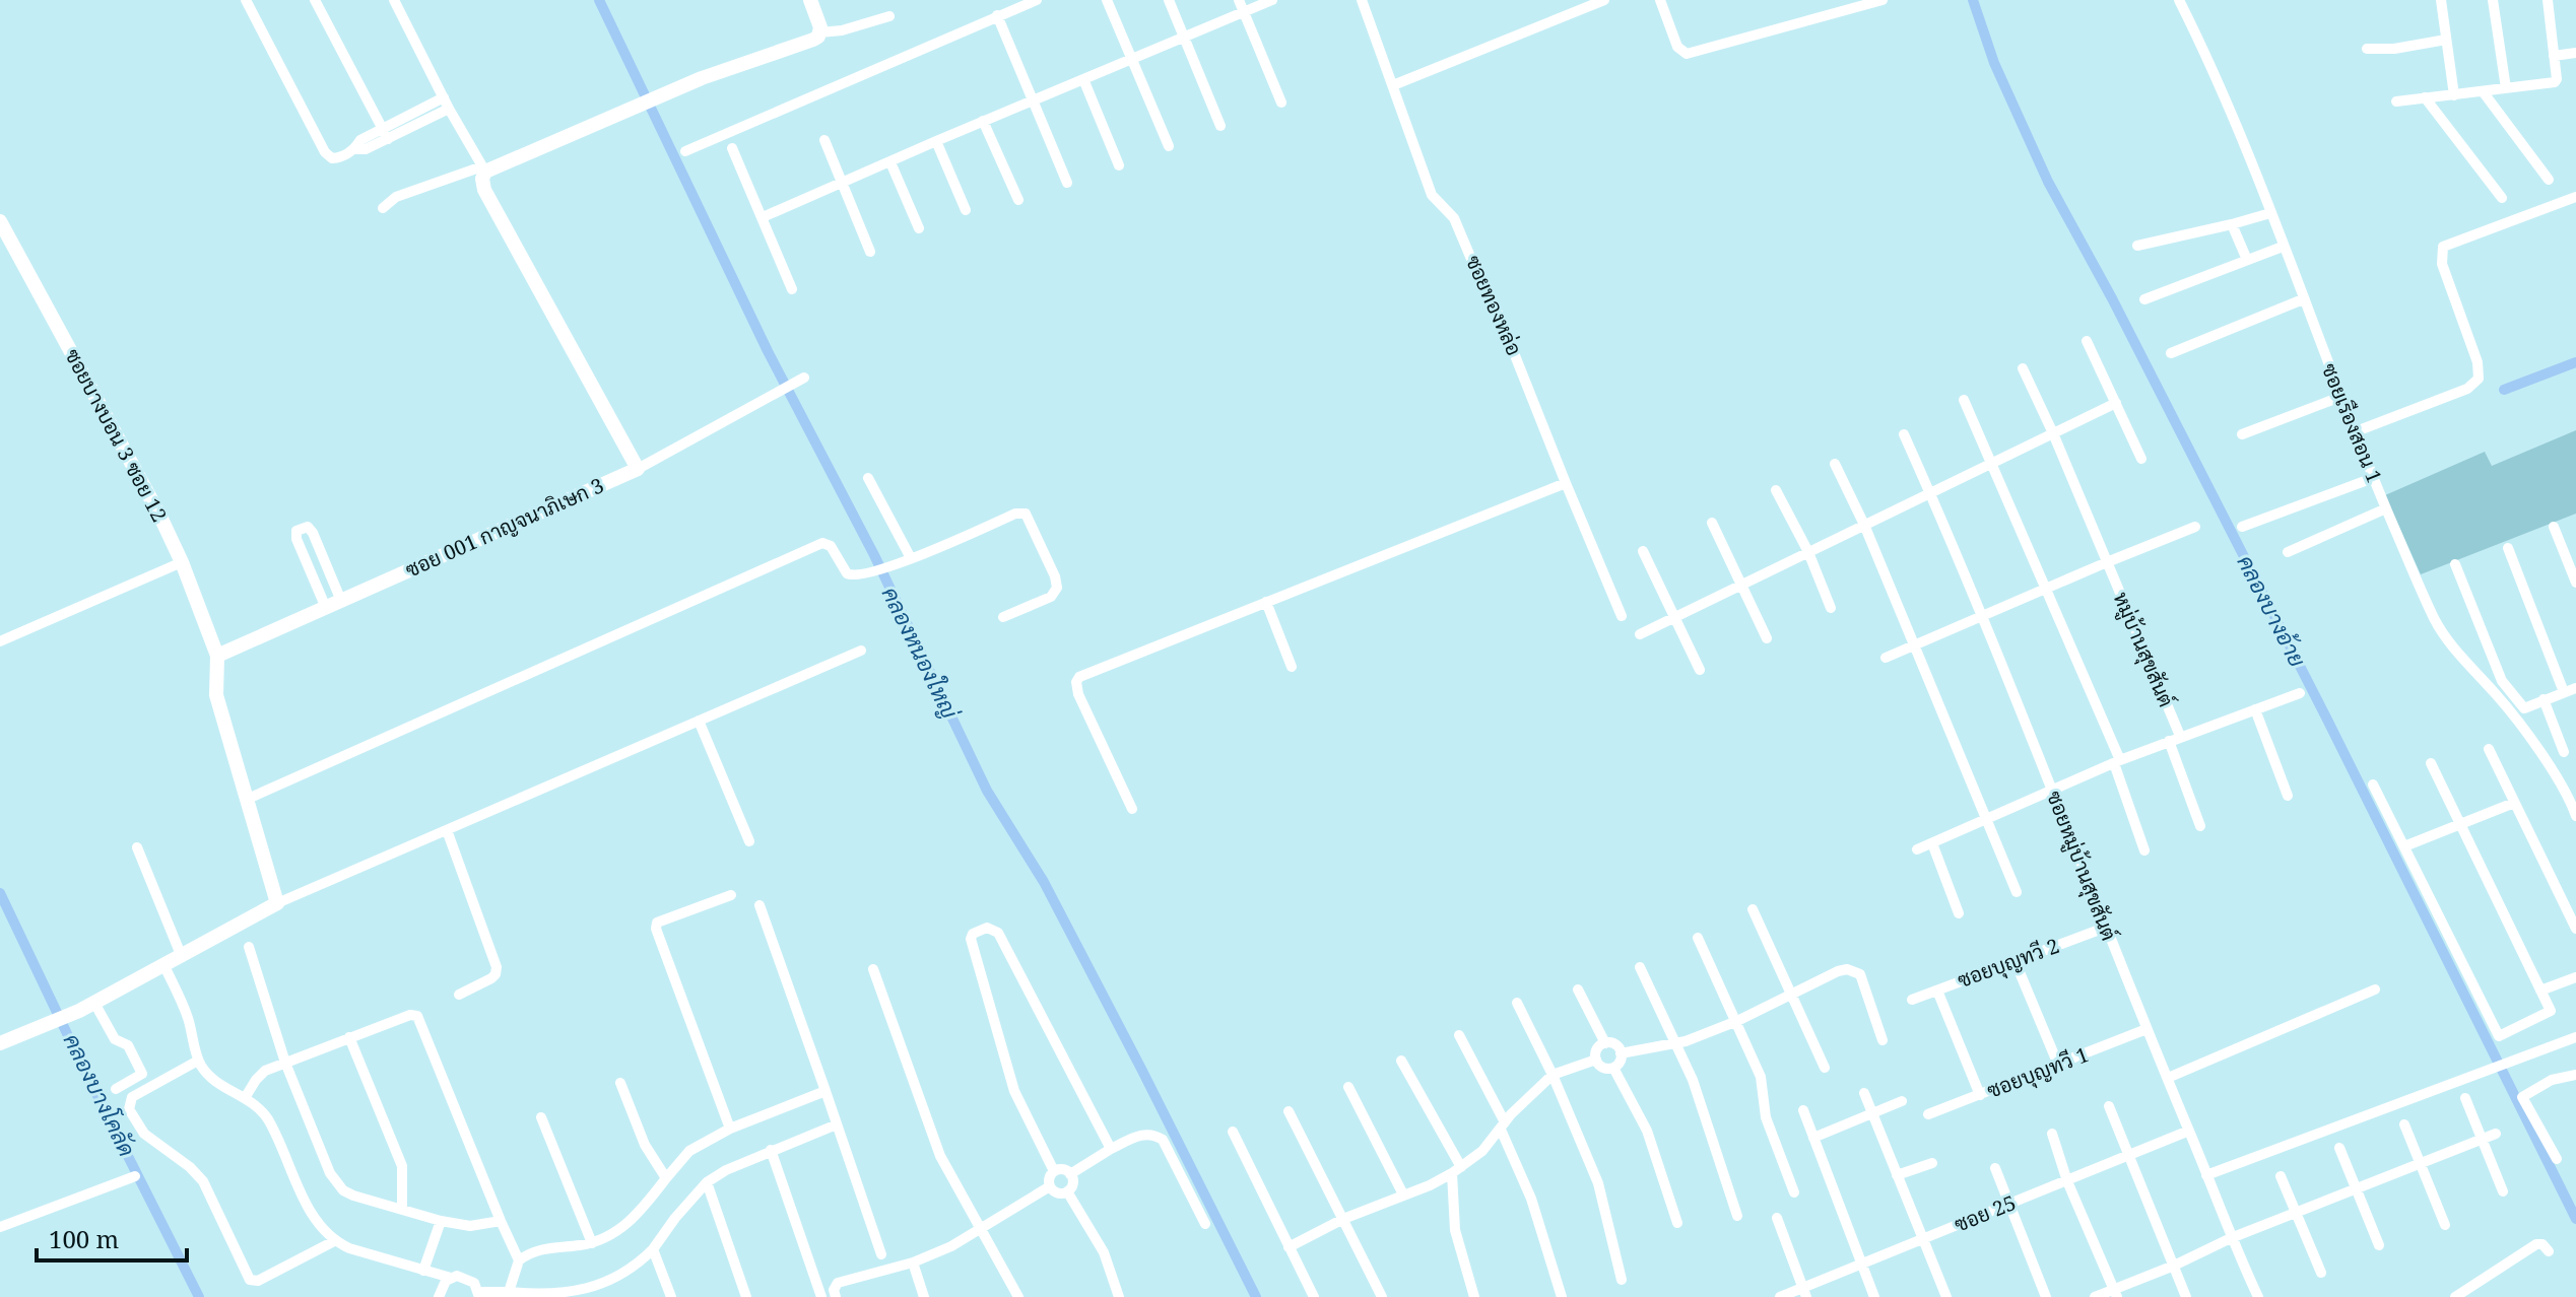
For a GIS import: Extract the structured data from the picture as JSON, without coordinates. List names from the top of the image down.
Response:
{
  "streets": {
    "street": [
      "ซอยทองหล่อ",
      "ซอยเรืองสอน 1",
      "ซอยบางบอน 3 ซอย 12",
      "ซอย 001 กาญจนาภิเษก 3",
      "หมู่บ้านสุขสันต์",
      "ซอยหมู่บ้านสุขสันต์",
      "ซอยบุญทวี 2",
      "ซอยบุญทวี 1",
      "ซอย 25"
    ]
  },
  "crossings": [
    ["ซอยบางบอน 3 ซอย 12", "ซอย 001 กาญจนาภิเษก 3"],
    ["ซอยหมู่บ้านสุขสันต์", "ซอยบุญทวี 2"],
    ["ซอยหมู่บ้านสุขสันต์", "ซอยบุญทวี 1"],
    ["ซอยหมู่บ้านสุขสันต์", "ซอย 25"]
  ],
  "water": ["คลองบางอ้าย", "คลองหนองใหญ่", "คลองบางโคลัด"],
  "scale_bar": "100 m"
}
